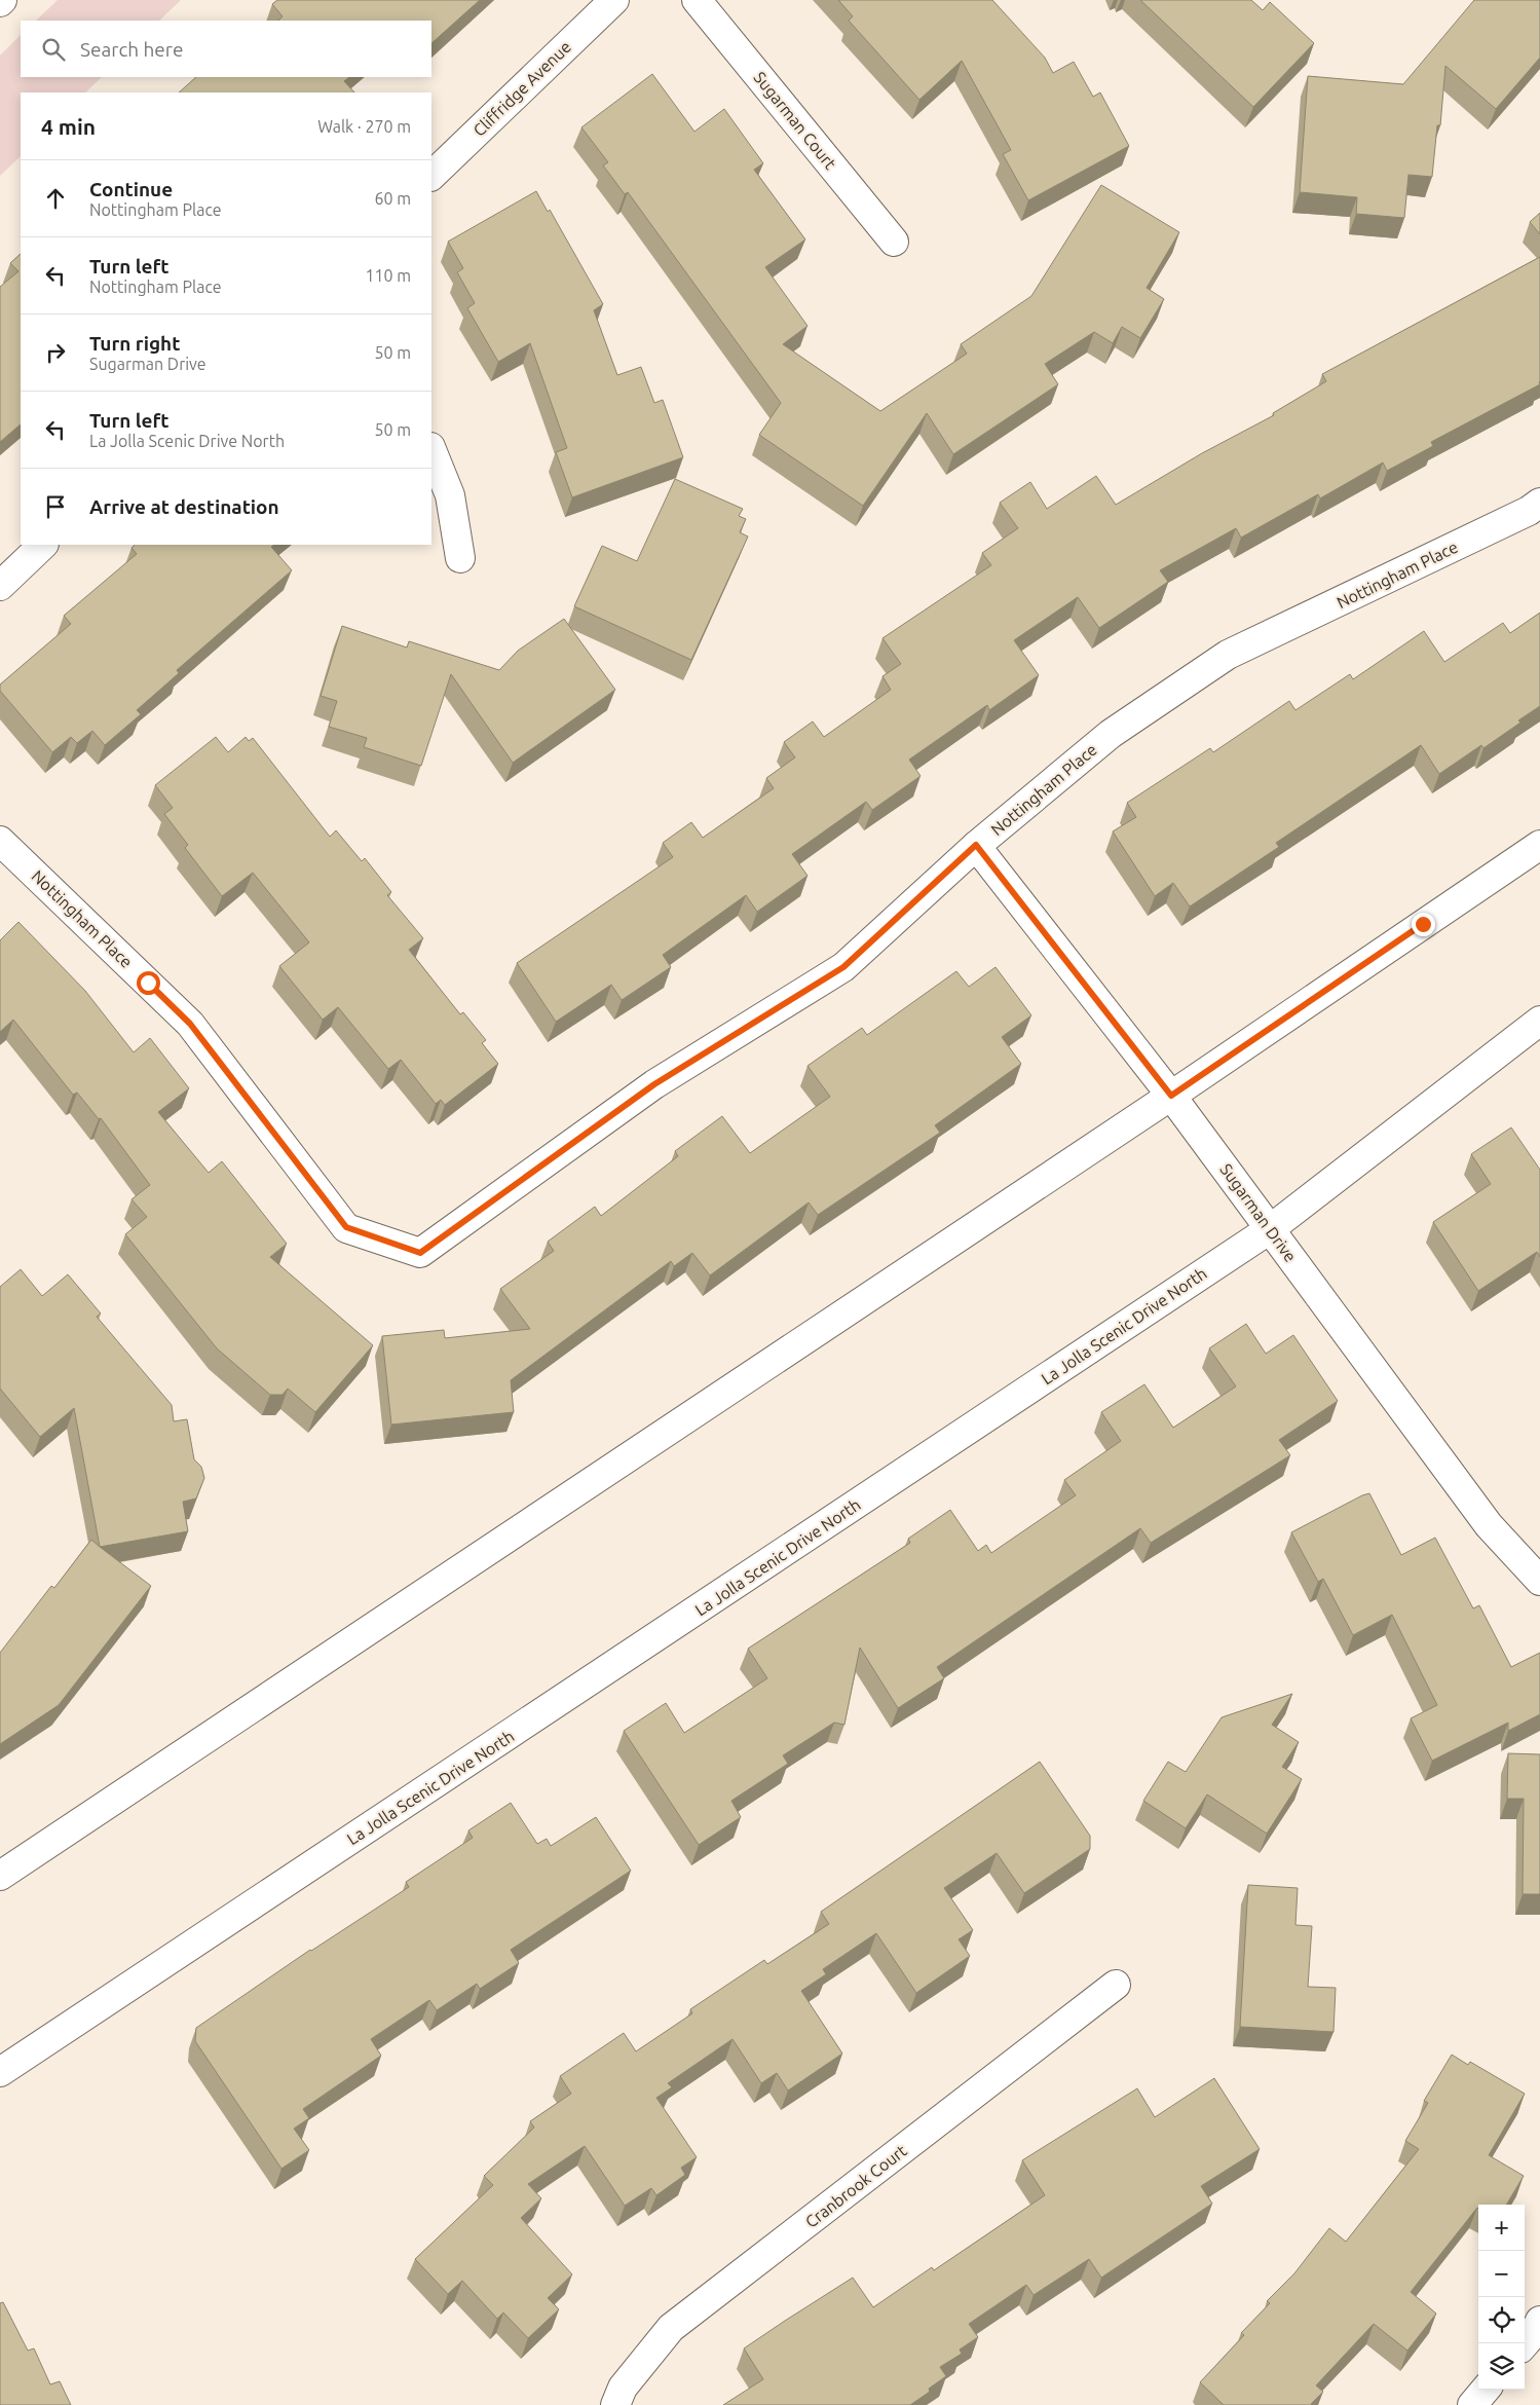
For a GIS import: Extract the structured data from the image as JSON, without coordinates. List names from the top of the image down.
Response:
{
  "streets": {
    "street": [
      "Cliffridge Avenue",
      "Sugarman Court",
      "Nottingham Place",
      "Sugarman Drive",
      "La Jolla Scenic Drive North",
      "Cranbrook Court"
    ]
  },
  "crossings": [
    ["Nottingham Place", "Sugarman Drive"],
    ["Sugarman Drive", "La Jolla Scenic Drive North"]
  ],
  "page": {
    "search": "Search here",
    "heading": ["4 min", "Walk · 270 m"],
    "list": [
      ["Continue", "Nottingham Place", "60 m"],
      ["Turn left", "Nottingham Place", "110 m"],
      ["Turn right", "Sugarman Drive", "50 m"],
      ["Turn left", "La Jolla Scenic Drive North", "50 m"],
      "Arrive at destination"
    ],
    "map_buttons": ["+", "−"]
  }
}
